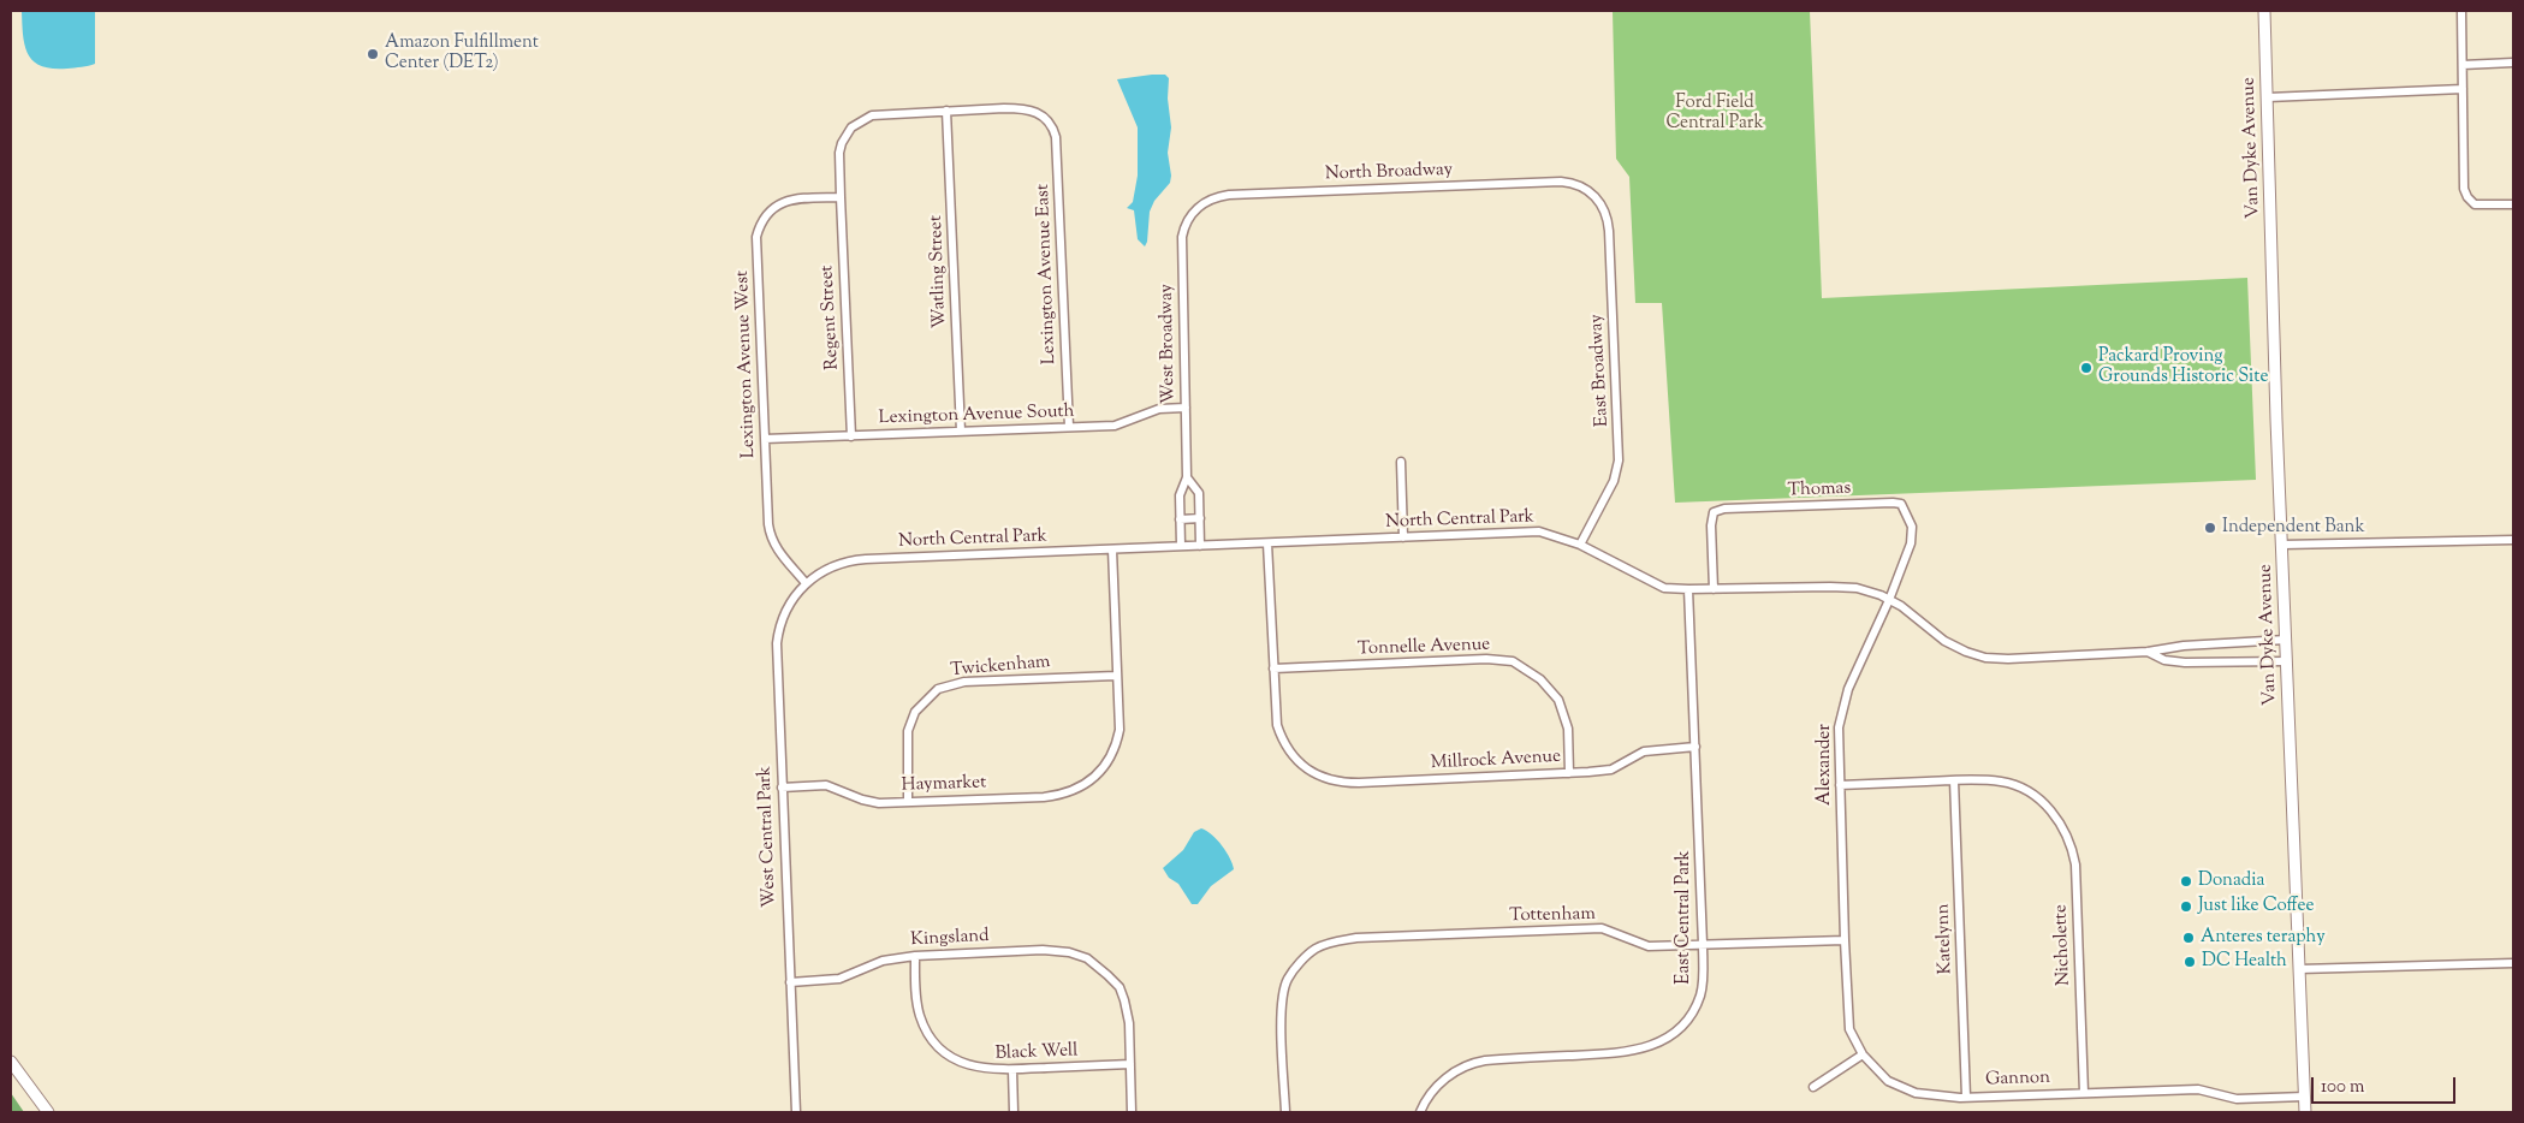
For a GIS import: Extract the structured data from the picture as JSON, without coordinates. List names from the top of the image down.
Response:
{
  "streets": {
    "main road": ["Van Dyke Avenue"],
    "street": [
      "North Broadway",
      "Watling Street",
      "Lexington Avenue East",
      "Regent Street",
      "West Broadway",
      "Lexington Avenue West",
      "East Broadway",
      "Lexington Avenue South",
      "Thomas",
      "North Central Park",
      "Tonnelle Avenue",
      "Twickenham",
      "Millrock Avenue",
      "Alexander",
      "Haymarket",
      "West Central Park",
      "Tottenham",
      "East Central Park",
      "Kingsland",
      "Katelynn",
      "Nicholette",
      "Black Well",
      "Gannon"
    ]
  },
  "crossings": [
    ["Van Dyke Avenue", "North Central Park"],
    ["Van Dyke Avenue", "Gannon"],
    ["North Broadway", "West Broadway"],
    ["North Broadway", "East Broadway"],
    ["Watling Street", "Regent Street"],
    ["Watling Street", "Lexington Avenue South"],
    ["Lexington Avenue East", "Regent Street"],
    ["Lexington Avenue East", "Lexington Avenue South"],
    ["Regent Street", "Lexington Avenue West"],
    ["Regent Street", "Lexington Avenue South"],
    ["West Broadway", "Lexington Avenue South"],
    ["West Broadway", "North Central Park"],
    ["Lexington Avenue West", "Lexington Avenue South"],
    ["Lexington Avenue West", "West Central Park"],
    ["East Broadway", "North Central Park"],
    ["Thomas", "North Central Park"],
    ["Thomas", "Alexander"],
    ["North Central Park", "Alexander"],
    ["North Central Park", "West Central Park"],
    ["North Central Park", "East Central Park"],
    ["Tonnelle Avenue", "Millrock Avenue"],
    ["Twickenham", "Haymarket"],
    ["Millrock Avenue", "East Central Park"],
    ["Alexander", "Tottenham"],
    ["Alexander", "Gannon"],
    ["Haymarket", "West Central Park"],
    ["West Central Park", "Kingsland"],
    ["Tottenham", "East Central Park"],
    ["Tottenham", "Gannon"],
    ["Kingsland", "Black Well"],
    ["Katelynn", "Nicholette"],
    ["Katelynn", "Gannon"],
    ["Nicholette", "Gannon"]
  ],
  "parks": ["Ford Field Central Park"],
  "places": [
    "Amazon Fulfillment Center (DET2)",
    "Packard Proving Grounds Historic Site",
    "Independent Bank",
    "Donadia",
    "Just like Coffee",
    "Anteres teraphy",
    "DC Health"
  ],
  "scale_bar": "100 m"
}
